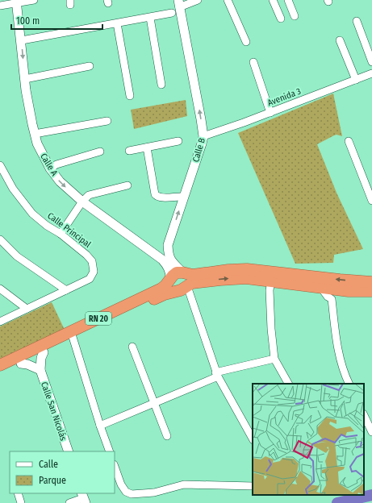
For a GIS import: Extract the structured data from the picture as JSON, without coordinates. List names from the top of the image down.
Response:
{
  "streets": {
    "highway": ["RN 20"],
    "street": [
      "Avenida 3",
      "Calle B",
      "Calle A",
      "Calle Principal",
      "Calle San Nicolás"
    ]
  },
  "crossings": [
    ["Avenida 3", "Calle B"],
    ["Calle B", "Calle A"],
    ["Calle B", "RN 20"],
    ["Calle A", "RN 20"],
    ["RN 20", "Calle San Nicolás"]
  ],
  "legend": ["Calle", "Parque"],
  "scale_bar": "100 m"
}
